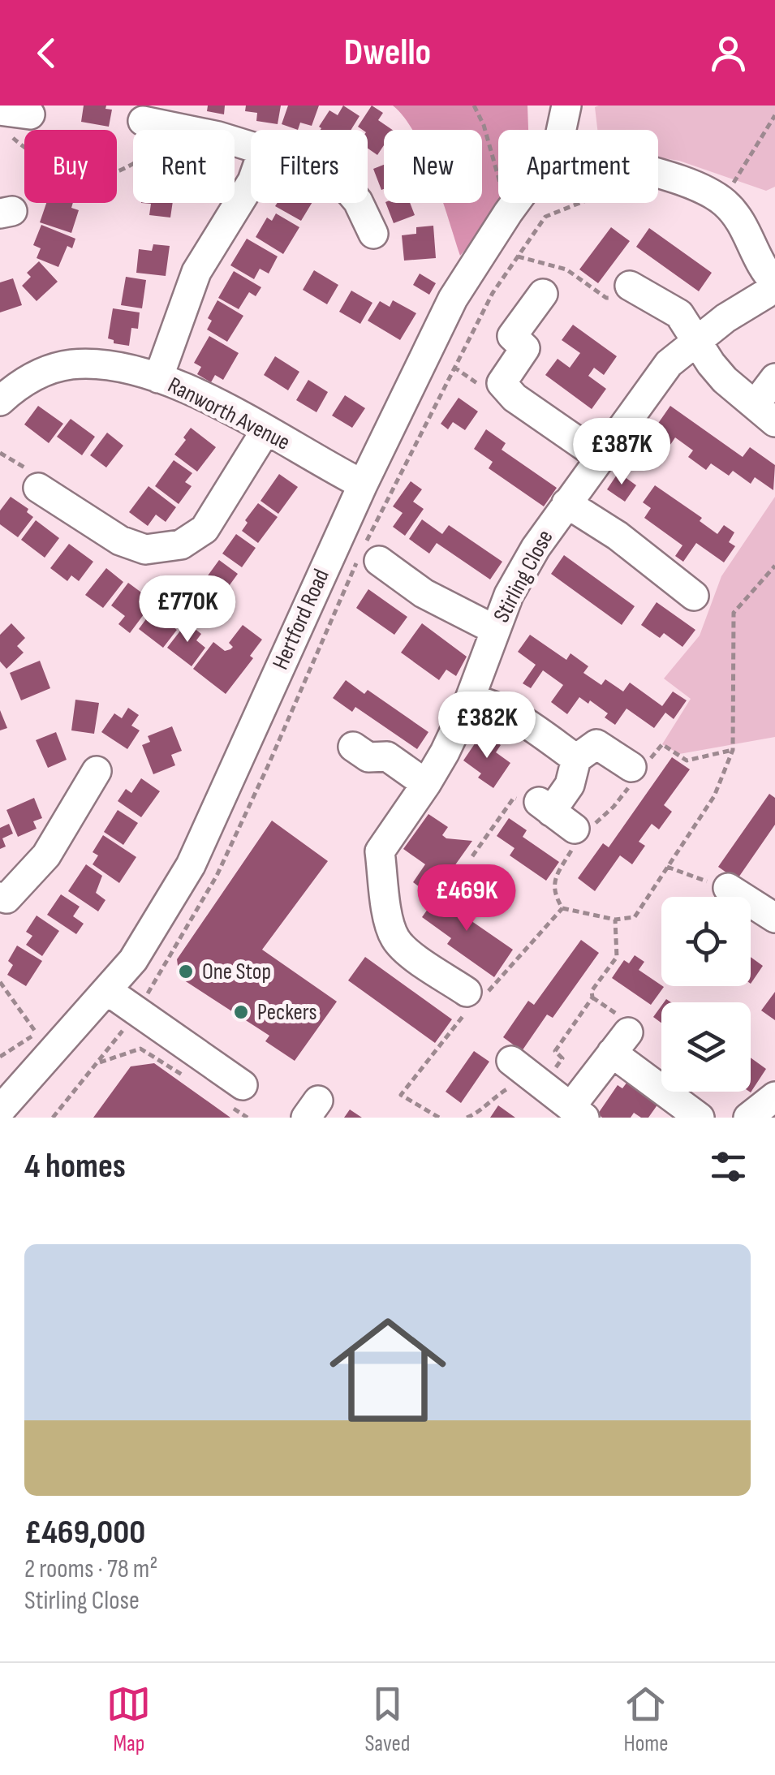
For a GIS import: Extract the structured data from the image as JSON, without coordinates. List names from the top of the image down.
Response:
{
  "streets": {
    "street": ["Ranworth Avenue", "Stirling Close", "Hertford Road"]
  },
  "crossings": [
    ["Ranworth Avenue", "Hertford Road"]
  ],
  "places": ["One Stop", "Peckers"],
  "page": {
    "header": "Dwello",
    "chip": [
      "Buy",
      "Rent",
      "Filters",
      "New",
      "Apartment"
    ],
    "price": [
      "£387K",
      "£770K",
      "£382K",
      "£469K"
    ],
    "heading": "4 homes",
    "list": [
      {
        "name": "£469,000",
        "note": "2 rooms · 78 m² · Stirling Close"
      }
    ],
    "tabs": ["Map", "Saved", "Home"]
  }
}
